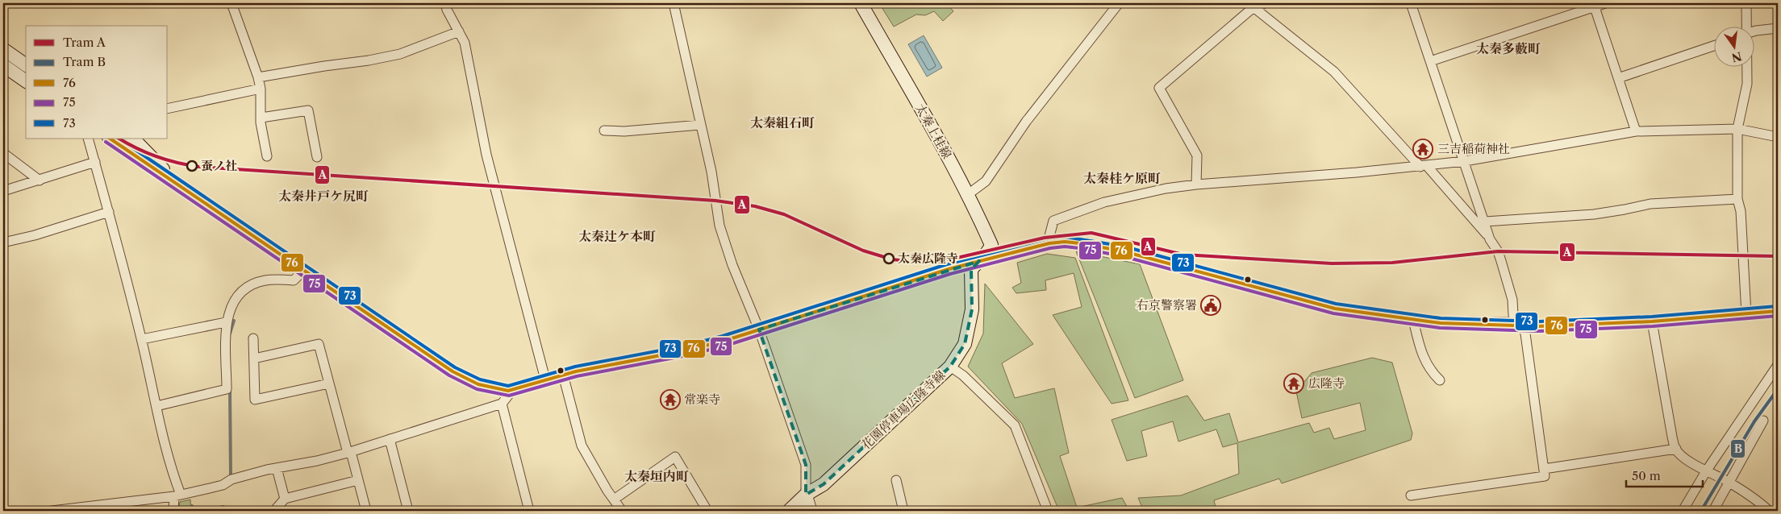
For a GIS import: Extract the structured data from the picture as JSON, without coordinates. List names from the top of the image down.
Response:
{
  "streets": {
    "main road": ["太秦上桂線", "花園停車場広隆寺線"]
  },
  "crossings": [
    ["太秦上桂線", "花園停車場広隆寺線"]
  ],
  "districts": [
    "太秦多藪町",
    "太秦組石町",
    "太秦桂ケ原町",
    "太秦井戸ケ尻町",
    "太秦辻ケ本町",
    "太秦垣内町"
  ],
  "places": {
    "temple": ["三吉稲荷神社", "広隆寺", "常楽寺"],
    "other": ["蚕ノ社", "太秦広隆寺"],
    "public building": ["右京警察署"]
  },
  "lines": [
    "tram line A",
    "transit line 76",
    "transit line 73",
    "transit line 75",
    "tram line B"
  ],
  "legend": [
    "Tram A",
    "Tram B",
    "76",
    "75",
    "73"
  ],
  "scale_bar": "50 m",
  "north": "bottom"
}
